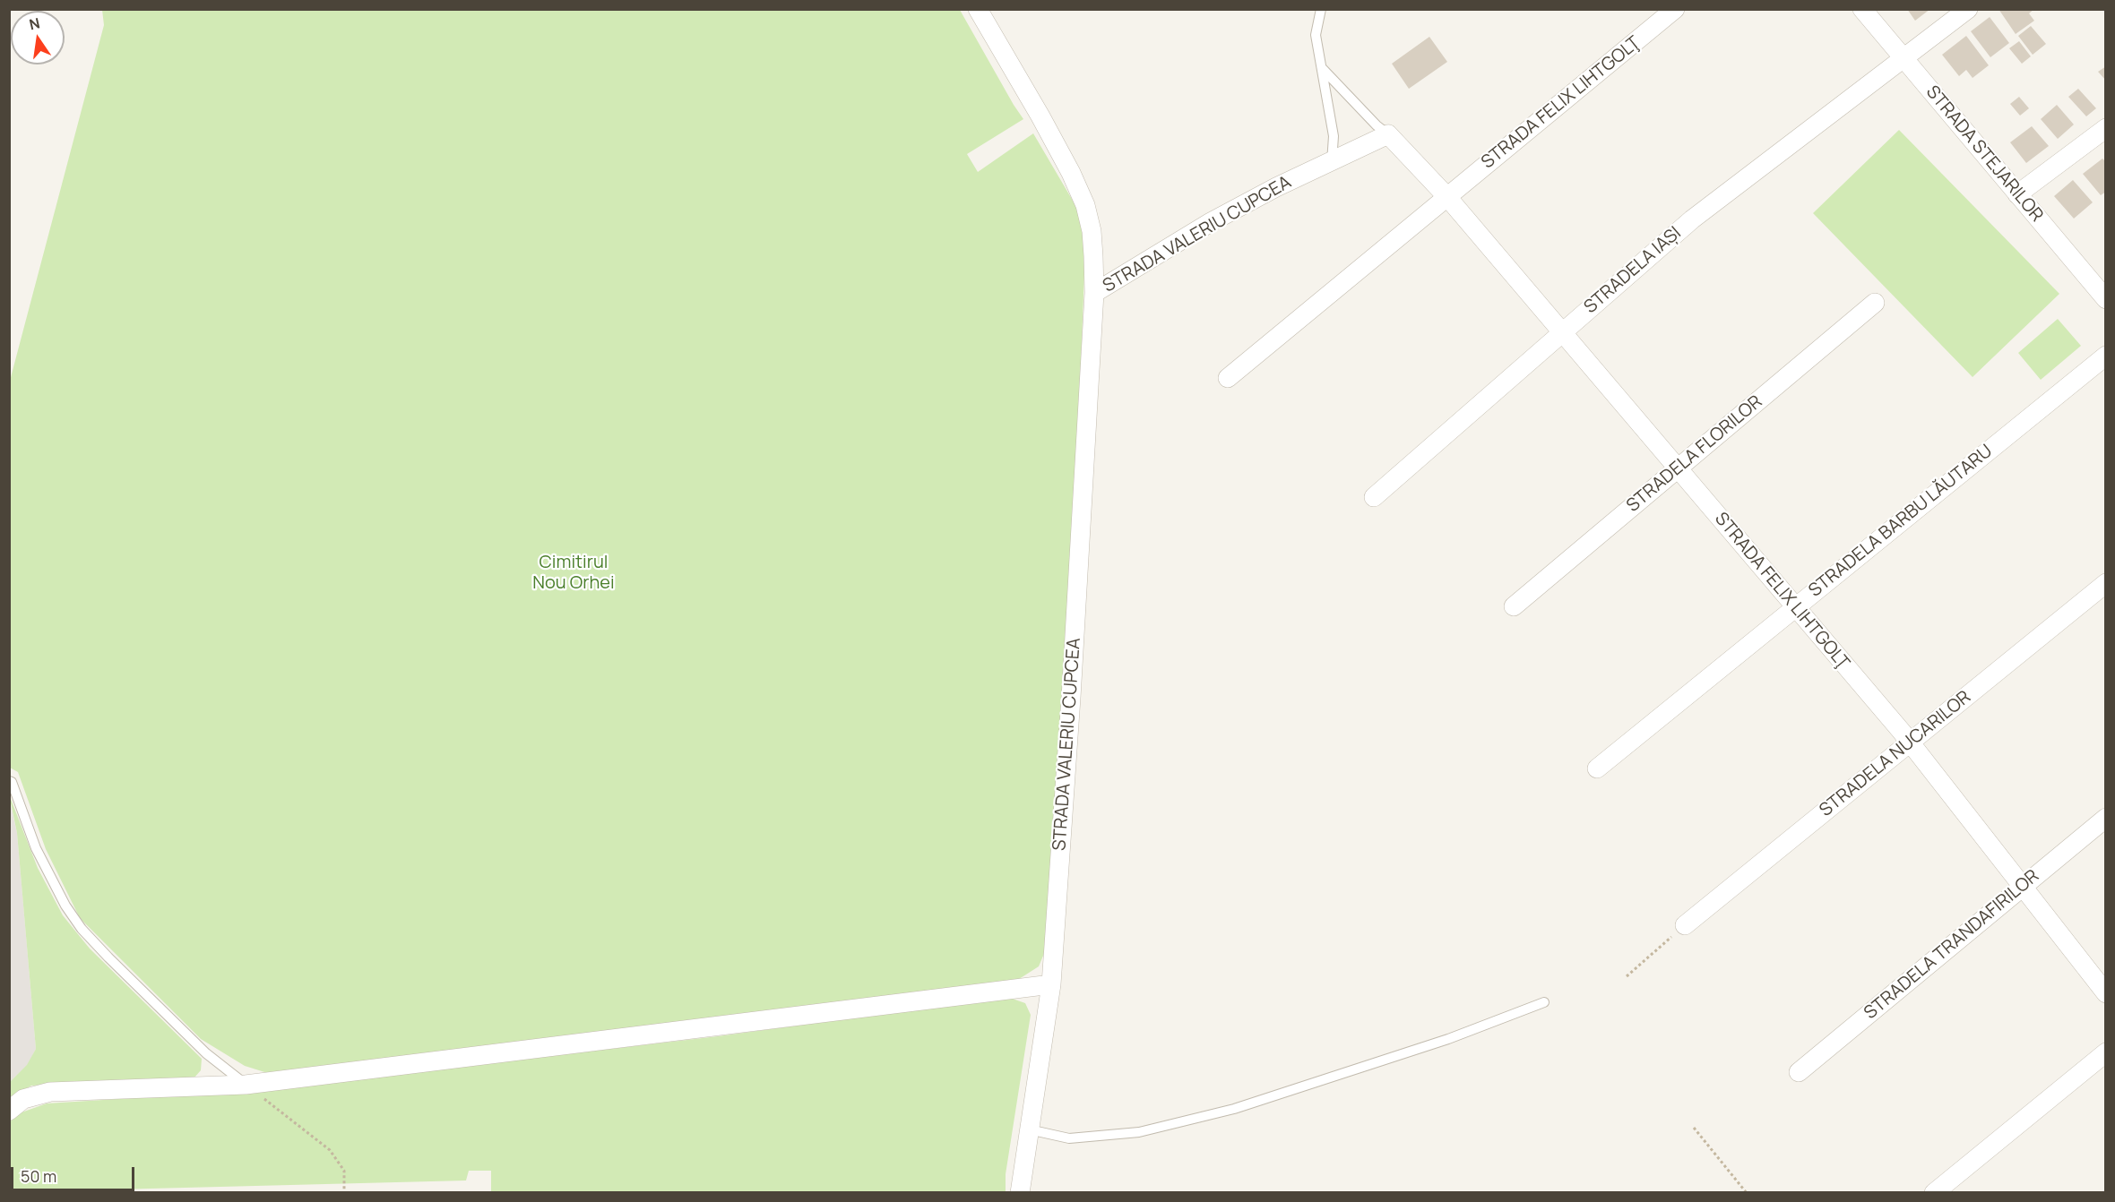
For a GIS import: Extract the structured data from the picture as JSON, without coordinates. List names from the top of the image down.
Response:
{
  "streets": {
    "street": [
      "STRADA FELIX LIHTGOLŢ",
      "STRADA STEJARILOR",
      "STRADA VALERIU CUPCEA",
      "STRADELA IAȘI",
      "STRADELA FLORILOR",
      "STRADELA BARBU LĂUTARU",
      "STRADELA NUCARILOR",
      "STRADELA TRANDAFIRILOR"
    ]
  },
  "crossings": [
    ["STRADA FELIX LIHTGOLŢ", "STRADA VALERIU CUPCEA"],
    ["STRADA FELIX LIHTGOLŢ", "STRADELA IAȘI"],
    ["STRADA FELIX LIHTGOLŢ", "STRADELA FLORILOR"],
    ["STRADA FELIX LIHTGOLŢ", "STRADELA BARBU LĂUTARU"],
    ["STRADA FELIX LIHTGOLŢ", "STRADELA NUCARILOR"],
    ["STRADA FELIX LIHTGOLŢ", "STRADELA TRANDAFIRILOR"],
    ["STRADA STEJARILOR", "STRADELA IAȘI"]
  ],
  "parks": ["Cimitirul Nou Orhei"],
  "scale_bar": "50 m",
  "north": "top"
}
